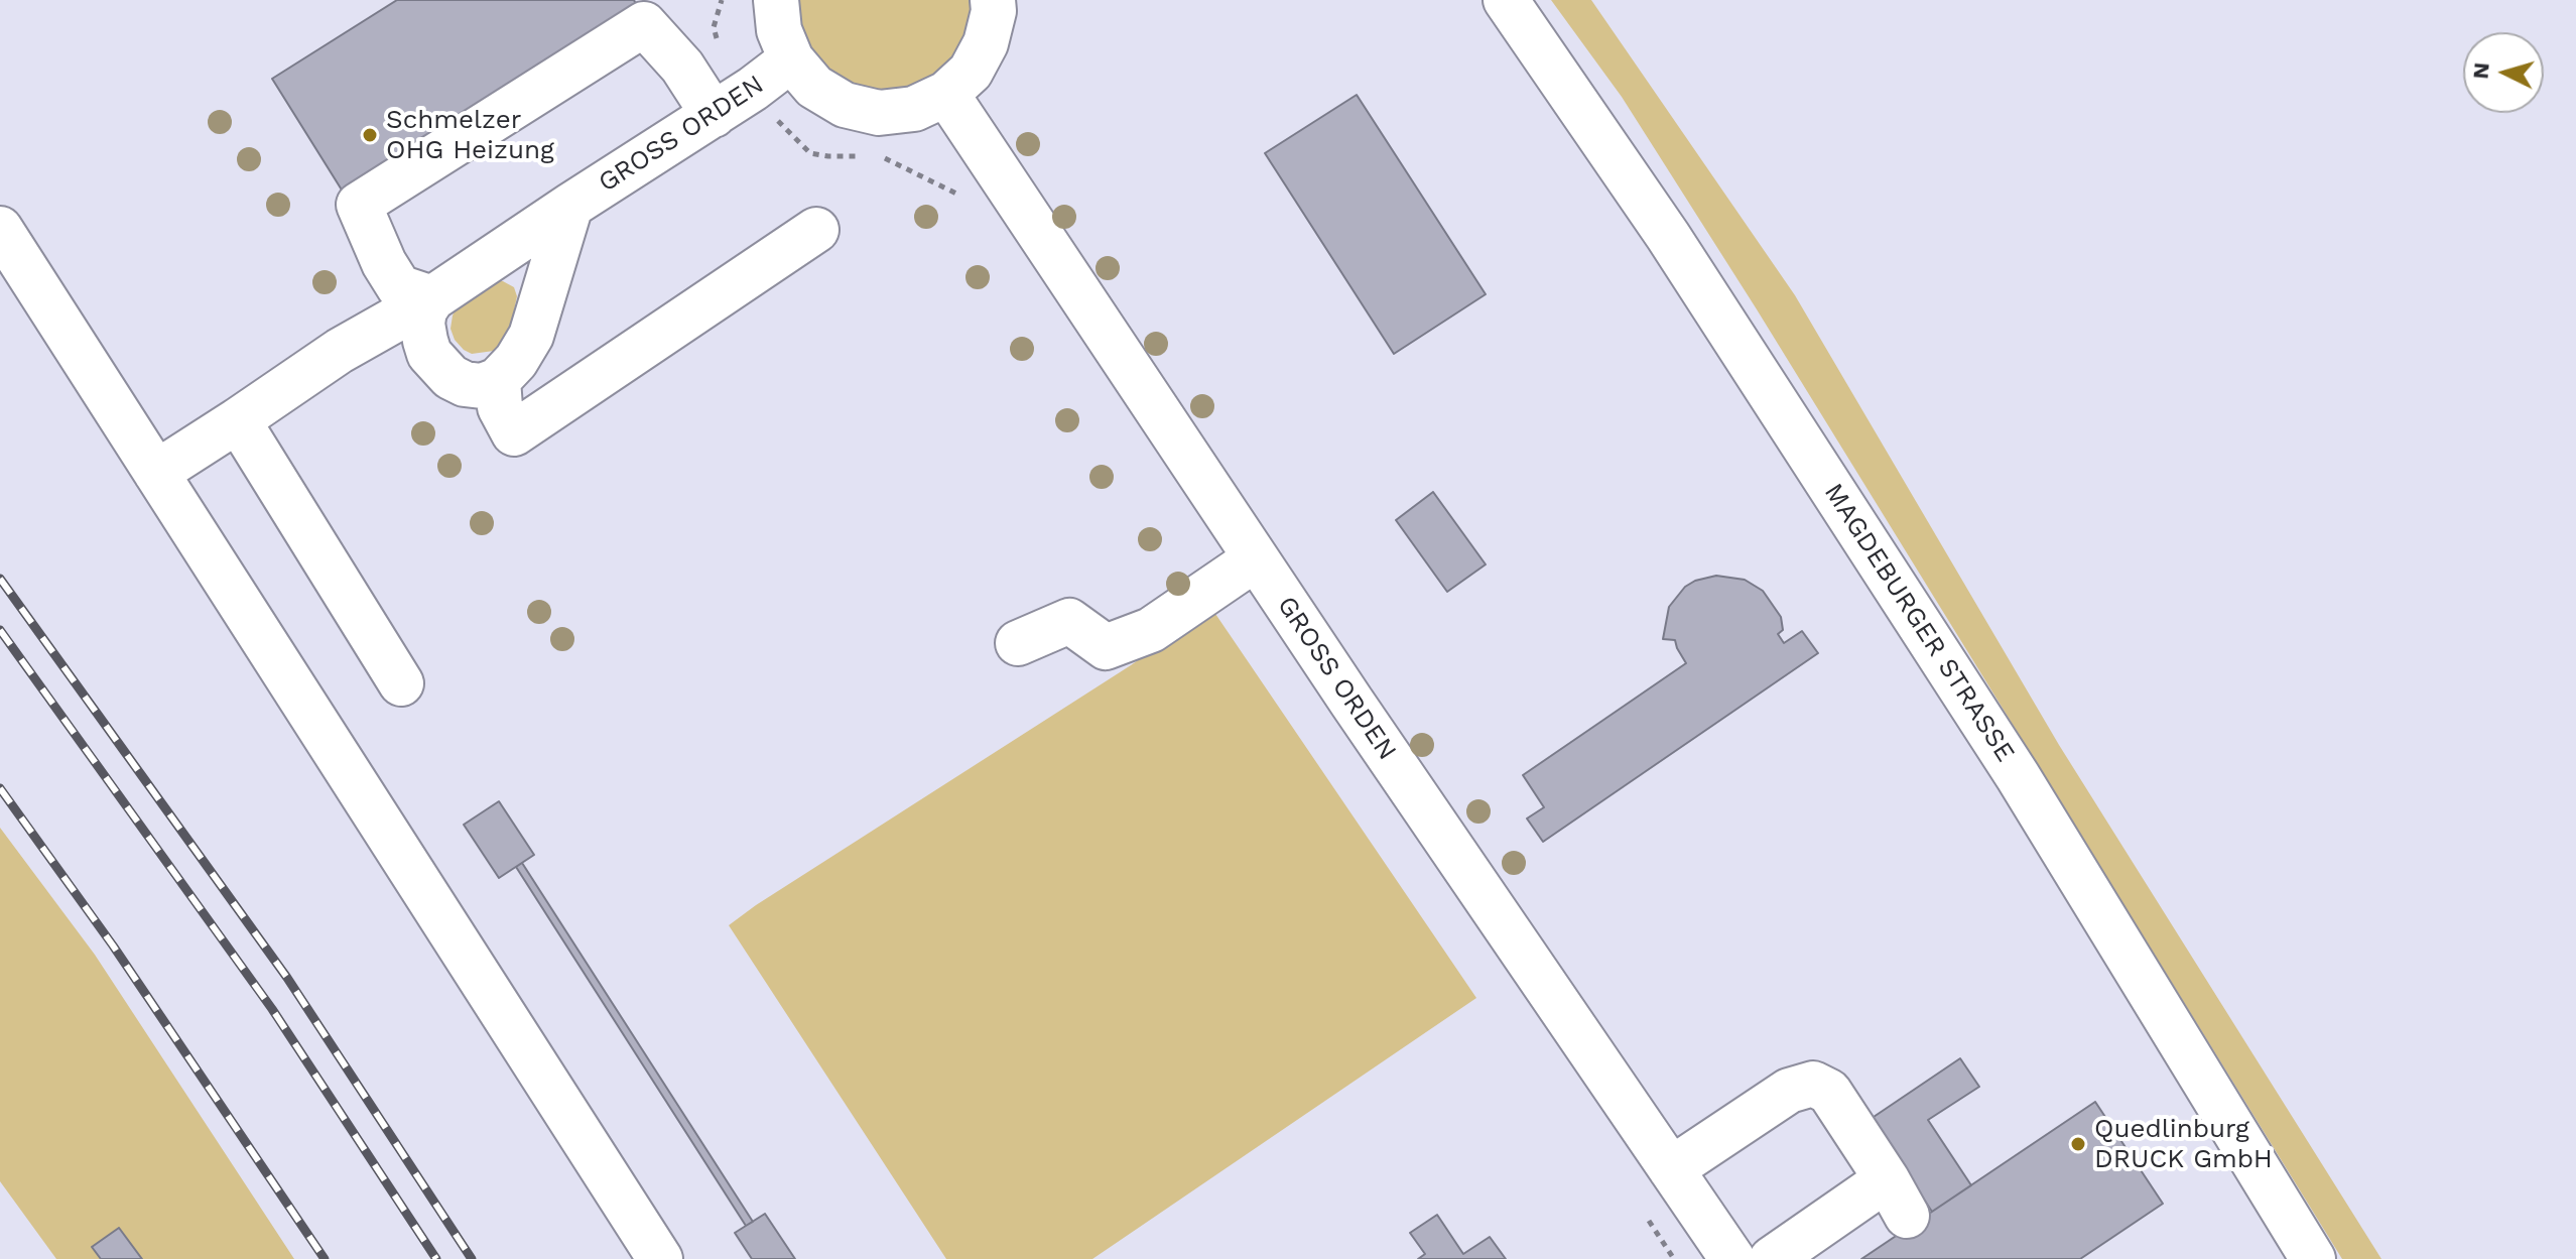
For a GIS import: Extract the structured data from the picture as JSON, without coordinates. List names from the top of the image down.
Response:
{
  "streets": {
    "street": ["GROSS ORDEN", "MAGDEBURGER STRASSE"]
  },
  "places": ["Schmelzer OHG Heizung", "Quedlinburg DRUCK GmbH"],
  "north": "left"
}
